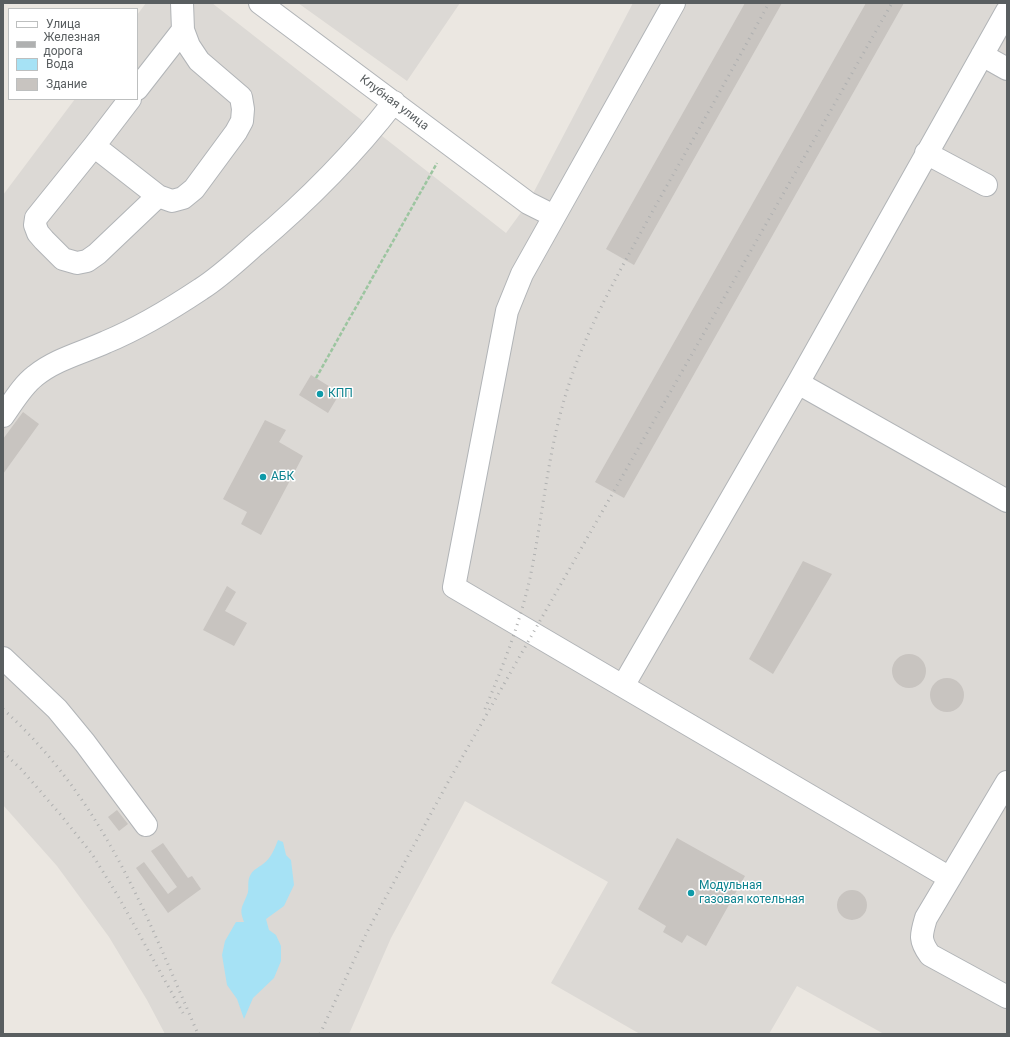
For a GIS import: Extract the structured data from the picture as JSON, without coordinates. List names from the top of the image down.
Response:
{
  "streets": {
    "street": ["Клубная улица"]
  },
  "places": ["КПП", "АБК", "Модульная газовая котельная"],
  "legend": [
    "Улица",
    "Железная дорога",
    "Вода",
    "Здание"
  ]
}
